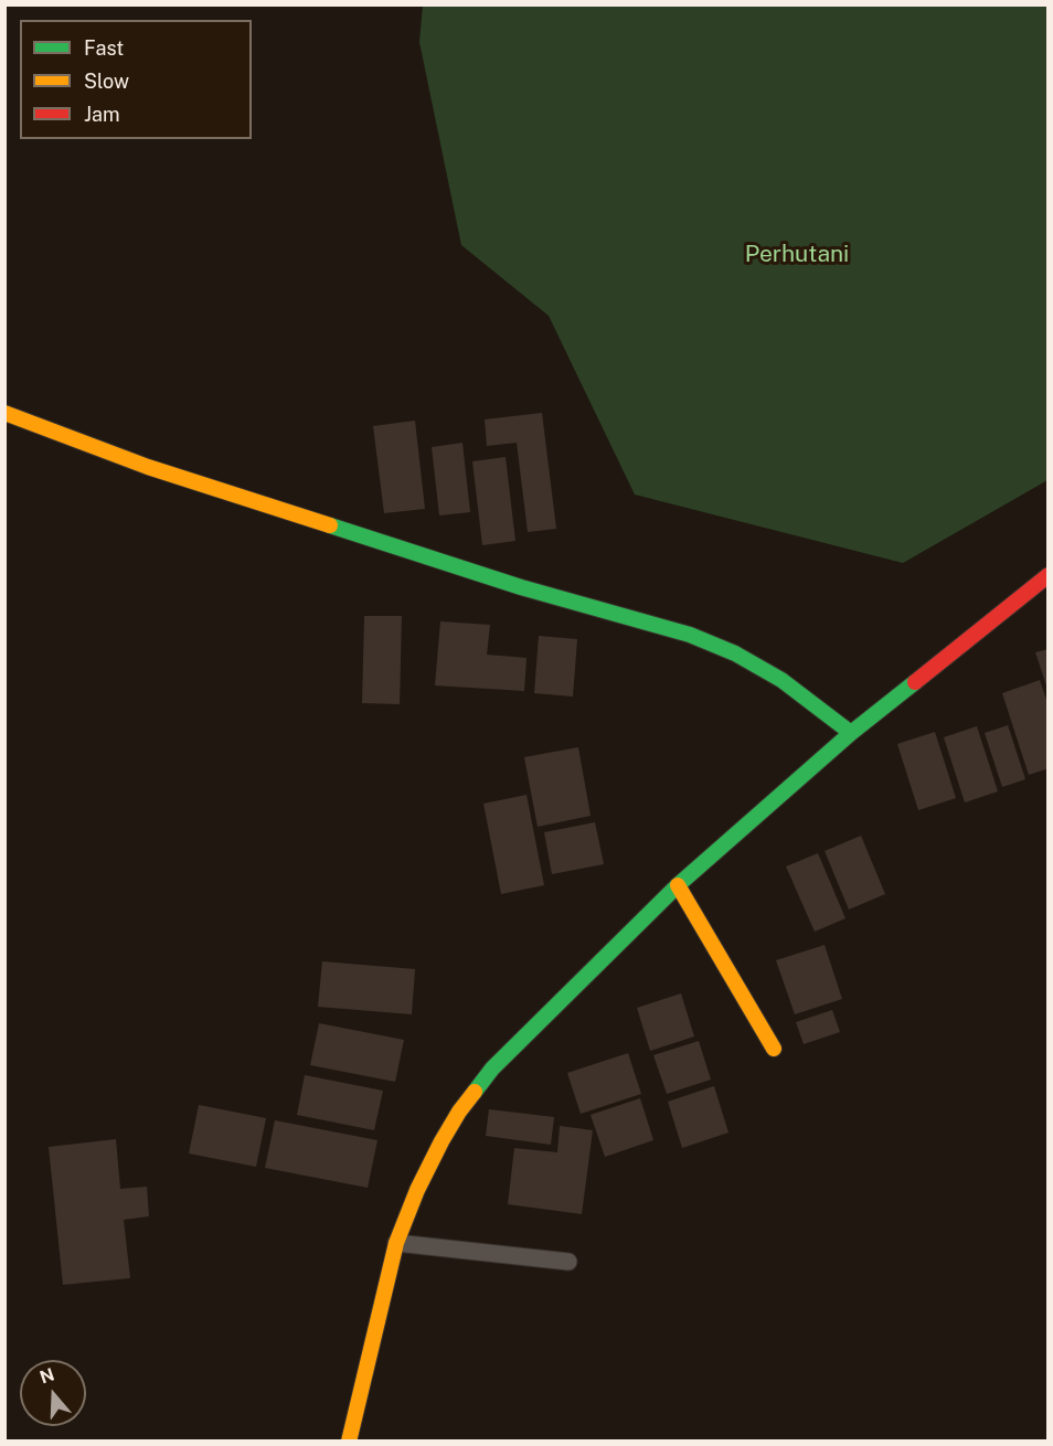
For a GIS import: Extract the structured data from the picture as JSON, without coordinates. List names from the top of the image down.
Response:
{
  "parks": ["Perhutani"],
  "legend": ["Fast", "Slow", "Jam"],
  "north": "top"
}
